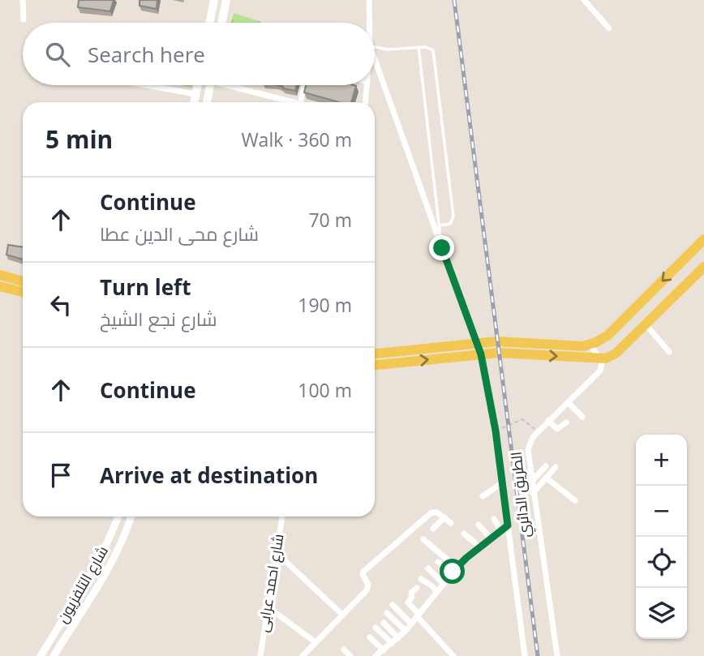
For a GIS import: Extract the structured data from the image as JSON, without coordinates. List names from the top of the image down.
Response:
{
  "streets": {
    "street": ["الطريق الدائري", "شارع احمد عرابى", "شارع التلفزيون"]
  },
  "page": {
    "search": "Search here",
    "heading": ["5 min", "Walk · 360 m"],
    "list": [
      ["Continue", "شارع محى الدين عطا", "70 m"],
      ["Turn left", "شارع نجع الشيخ", "190 m"],
      ["Continue", "100 m"],
      "Arrive at destination"
    ],
    "map_buttons": ["+", "−"]
  }
}
